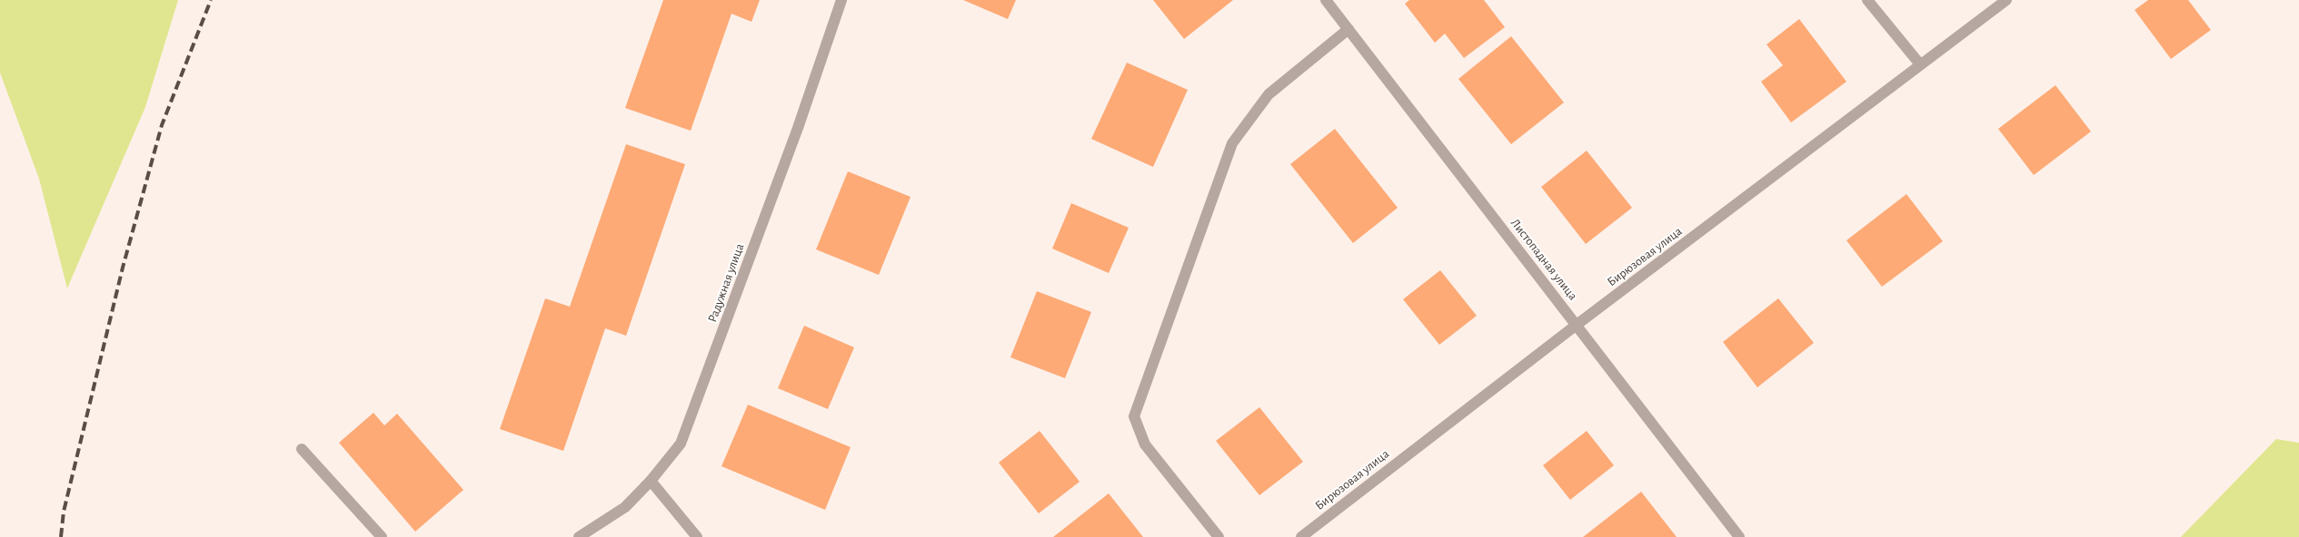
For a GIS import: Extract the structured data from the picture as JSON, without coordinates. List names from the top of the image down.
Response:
{
  "streets": {
    "street": ["Бирюзовая улица", "Листопадная улица", "Радужная улица"]
  },
  "crossings": [
    ["Бирюзовая улица", "Листопадная улица"]
  ]
}
